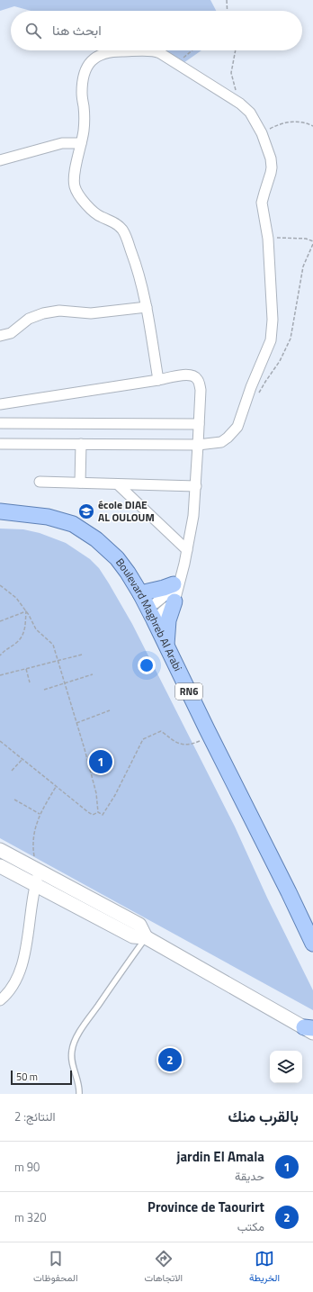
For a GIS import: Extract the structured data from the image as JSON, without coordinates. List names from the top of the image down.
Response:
{
  "streets": {
    "main road": ["Boulevard Maghreb Al Arabi", "RN6"]
  },
  "places": {
    "school or university": ["école DIAE AL OULOUM"]
  },
  "scale_bar": "50 m",
  "page": {
    "search": "ابحث هنا",
    "pins": ["1", "2"],
    "scale": "50 m",
    "heading": ["بالقرب منك", "النتائج: 2"],
    "list": [
      {
        "mark": "1",
        "name": "jardin El Amala",
        "note": "حديقة",
        "value": "90 m"
      },
      {
        "mark": "2",
        "name": "Province de Taourirt",
        "note": "مكتب",
        "value": "320 m"
      }
    ],
    "nav": ["الخريطة", "الاتجاهات", "المحفوظات"]
  }
}
